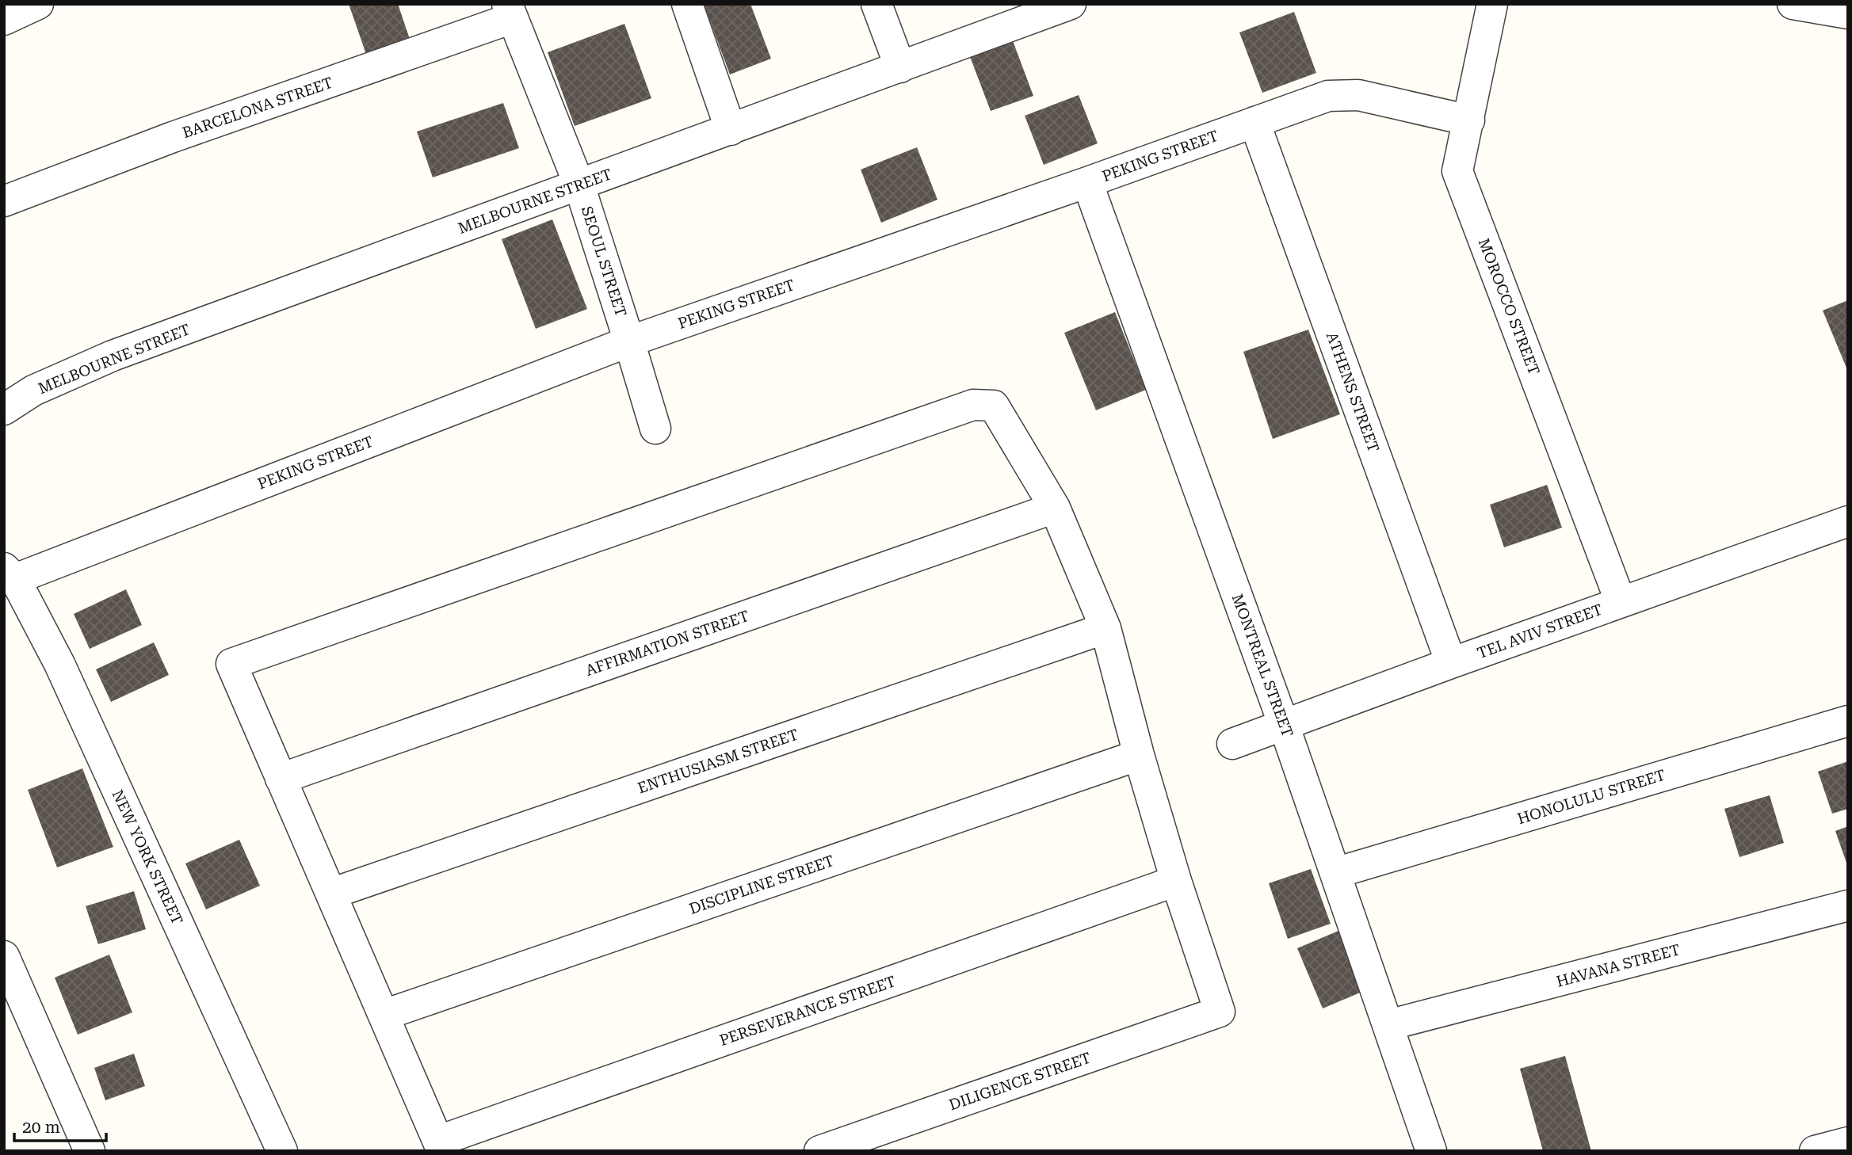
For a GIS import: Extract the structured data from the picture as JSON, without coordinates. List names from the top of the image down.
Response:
{
  "streets": {
    "street": [
      "BARCELONA STREET",
      "PEKING STREET",
      "MELBOURNE STREET",
      "SEOUL STREET",
      "MOROCCO STREET",
      "ATHENS STREET",
      "TEL AVIV STREET",
      "AFFIRMATION STREET",
      "MONTREAL STREET",
      "ENTHUSIASM STREET",
      "HONOLULU STREET",
      "NEW YORK STREET",
      "DISCIPLINE STREET",
      "HAVANA STREET",
      "PERSEVERANCE STREET",
      "DILIGENCE STREET"
    ]
  },
  "crossings": [
    ["BARCELONA STREET", "SEOUL STREET"],
    ["PEKING STREET", "SEOUL STREET"],
    ["PEKING STREET", "MOROCCO STREET"],
    ["PEKING STREET", "ATHENS STREET"],
    ["PEKING STREET", "MONTREAL STREET"],
    ["PEKING STREET", "NEW YORK STREET"],
    ["MELBOURNE STREET", "SEOUL STREET"],
    ["MOROCCO STREET", "TEL AVIV STREET"],
    ["ATHENS STREET", "TEL AVIV STREET"],
    ["TEL AVIV STREET", "MONTREAL STREET"],
    ["MONTREAL STREET", "HONOLULU STREET"],
    ["MONTREAL STREET", "HAVANA STREET"],
    ["PERSEVERANCE STREET", "DILIGENCE STREET"]
  ],
  "scale_bar": "20 m"
}
